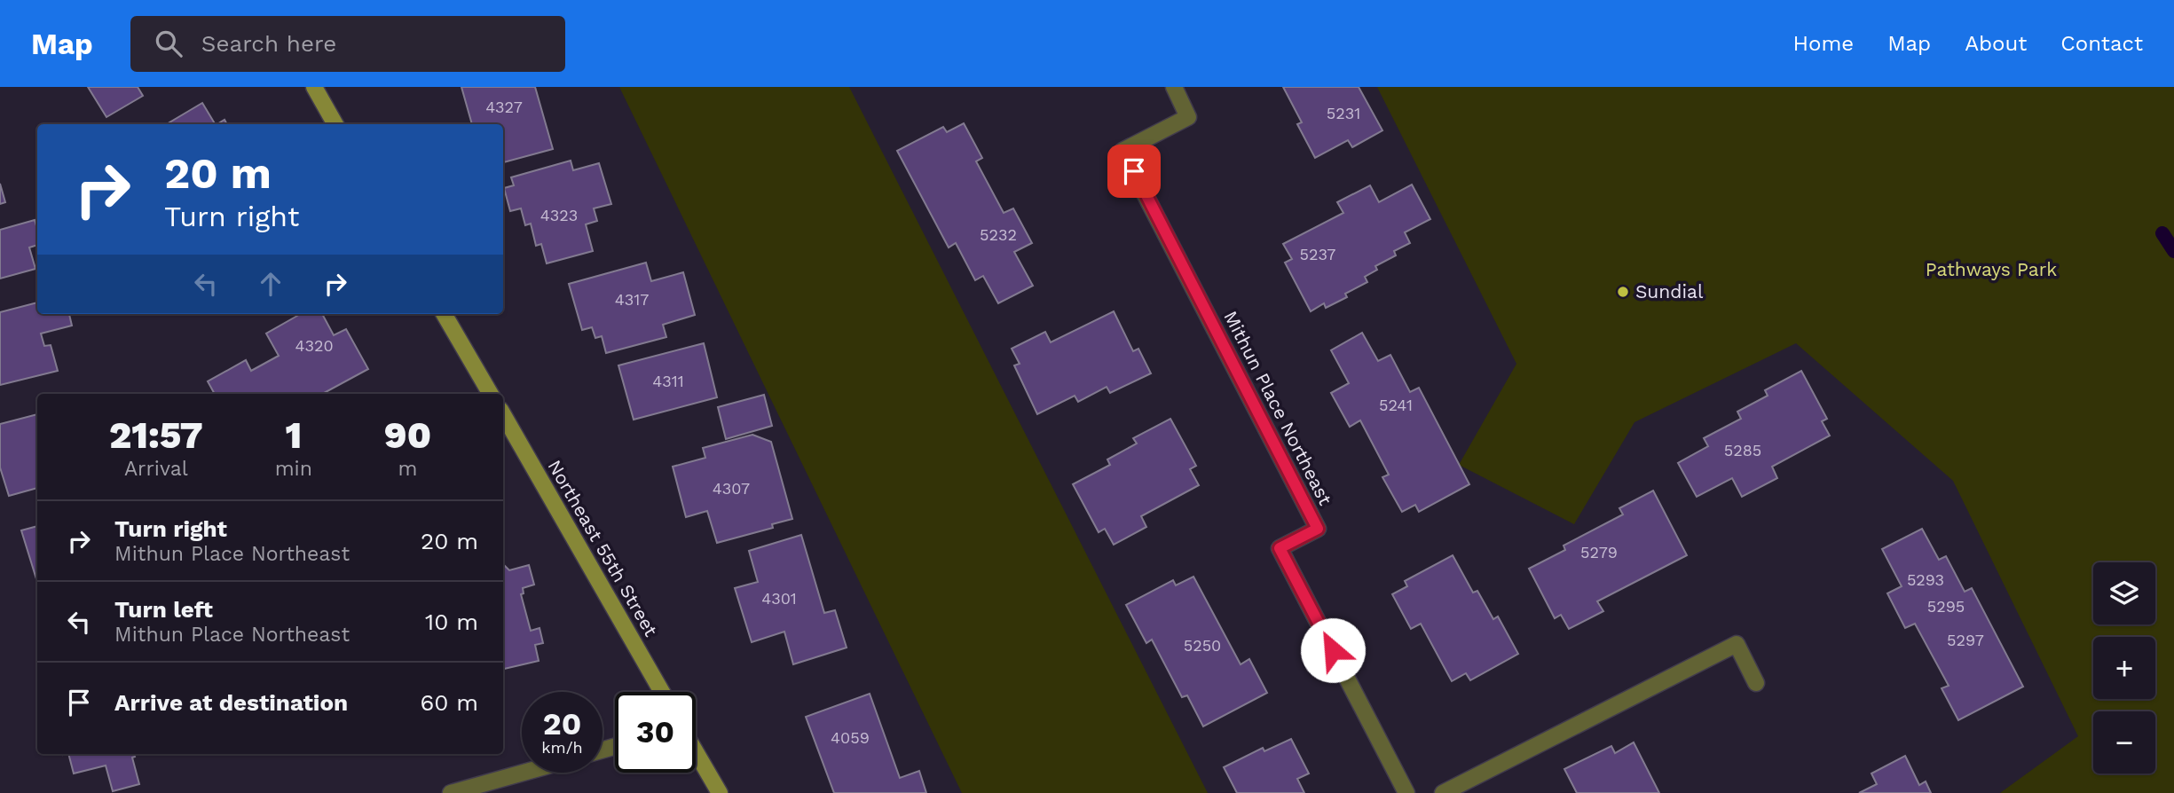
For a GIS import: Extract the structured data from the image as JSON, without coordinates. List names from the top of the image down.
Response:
{
  "streets": {
    "main road": ["Northeast 55th Street"],
    "street": ["Mithun Place Northeast"]
  },
  "parks": ["Pathways Park"],
  "places": ["Sundial"],
  "house_numbers": [
    "4327",
    "5231",
    "4323",
    "5232",
    "5237",
    "4317",
    "4320",
    "4311",
    "5241",
    "5285",
    "4307",
    "5279",
    "5293",
    "4301",
    "5295",
    "5297",
    "5250",
    "4059"
  ],
  "page": {
    "header": "Map",
    "search": "Search here",
    "nav": [
      "Home",
      "Map",
      "About",
      "Contact"
    ],
    "turn": ["20 m", "Turn right"],
    "eta": [
      "21:57",
      "Arrival",
      "1",
      "min",
      "90",
      "m"
    ],
    "list": [
      {
        "name": "Turn right",
        "note": "Mithun Place Northeast",
        "value": "20 m"
      },
      {
        "name": "Turn left",
        "note": "Mithun Place Northeast",
        "value": "10 m"
      },
      {
        "name": "Arrive at destination",
        "value": "60 m"
      }
    ],
    "map_buttons": ["+", "−"],
    "speed": "20 km/h",
    "limit": "30"
  }
}
